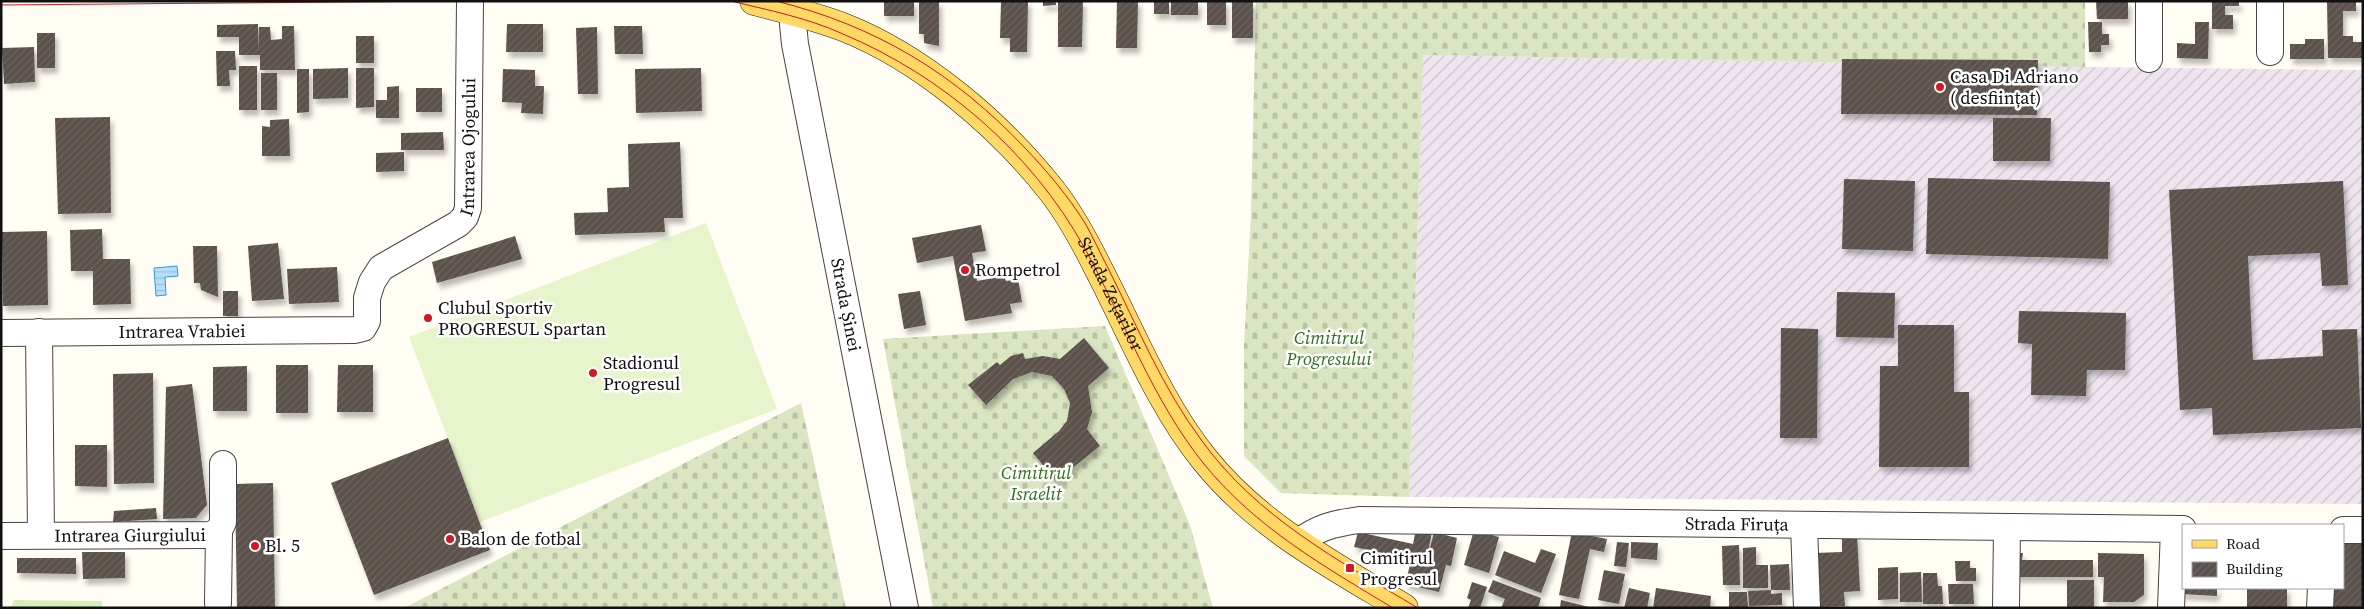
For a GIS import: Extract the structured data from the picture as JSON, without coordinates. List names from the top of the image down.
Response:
{
  "streets": {
    "main road": ["Strada Zețarilor"],
    "street": [
      "Intrarea Ojogului",
      "Strada Șinei",
      "Intrarea Vrabiei",
      "Strada Firuța",
      "Intrarea Giurgiului"
    ]
  },
  "crossings": [
    ["Intrarea Ojogului", "Intrarea Vrabiei"],
    ["Strada Zețarilor", "Strada Șinei"],
    ["Strada Zețarilor", "Strada Firuța"]
  ],
  "parks": ["Cimitirul Progresului", "Cimitirul Israelit"],
  "places": {
    "other": [
      "Casa Di Adriano ( desființat)",
      "Rompetrol",
      "Clubul Sportiv PROGRESUL Spartan",
      "Stadionul Progresul",
      "Balon de fotbal",
      "Bl. 5"
    ],
    "transit": ["Cimitirul Progresul"]
  },
  "legend": ["Road", "Building"]
}
